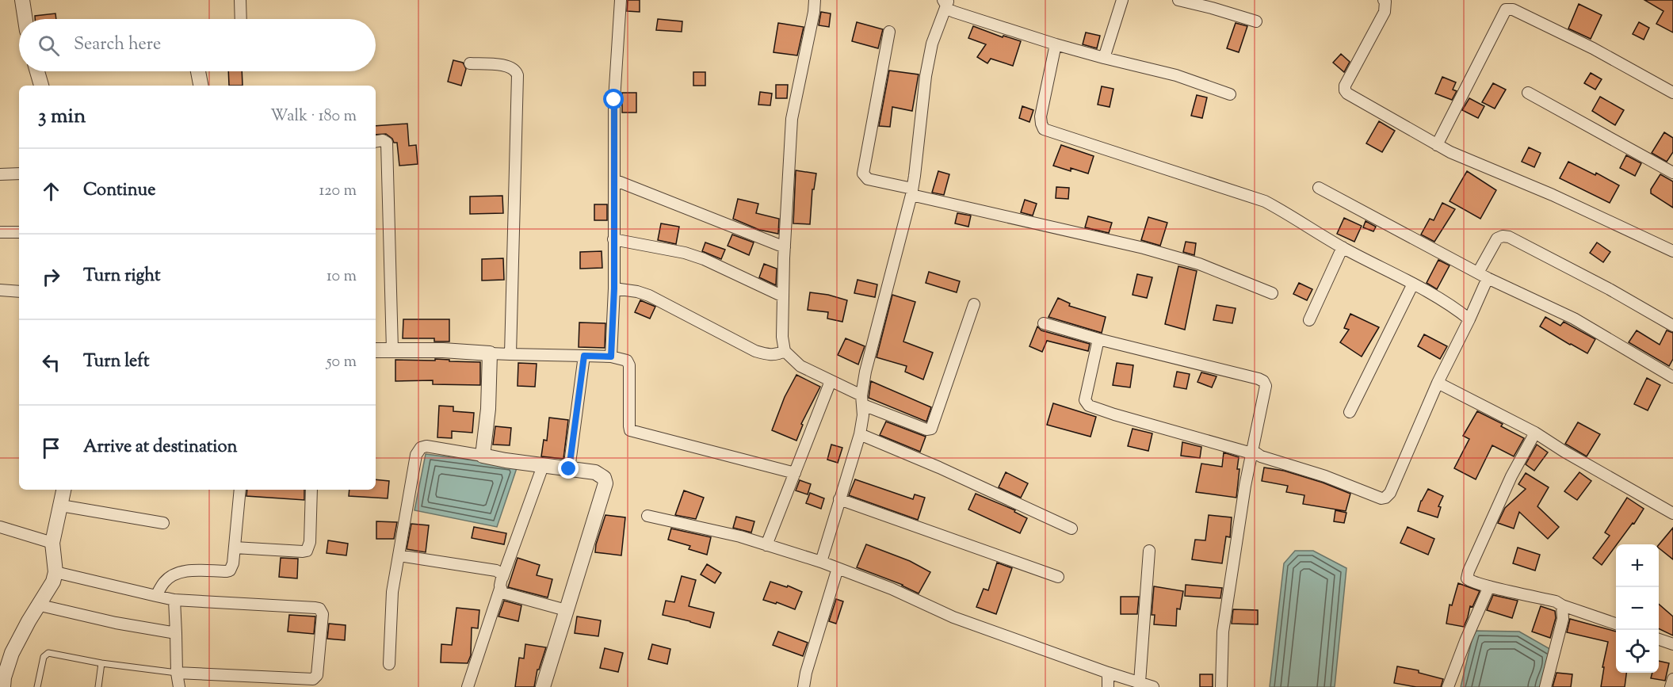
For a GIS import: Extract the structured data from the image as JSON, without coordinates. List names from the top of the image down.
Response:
{
  "page": {
    "search": "Search here",
    "heading": ["3 min", "Walk · 180 m"],
    "list": [
      ["Continue", "120 m"],
      ["Turn right", "10 m"],
      ["Turn left", "50 m"],
      "Arrive at destination"
    ],
    "map_buttons": ["+", "−"]
  }
}
